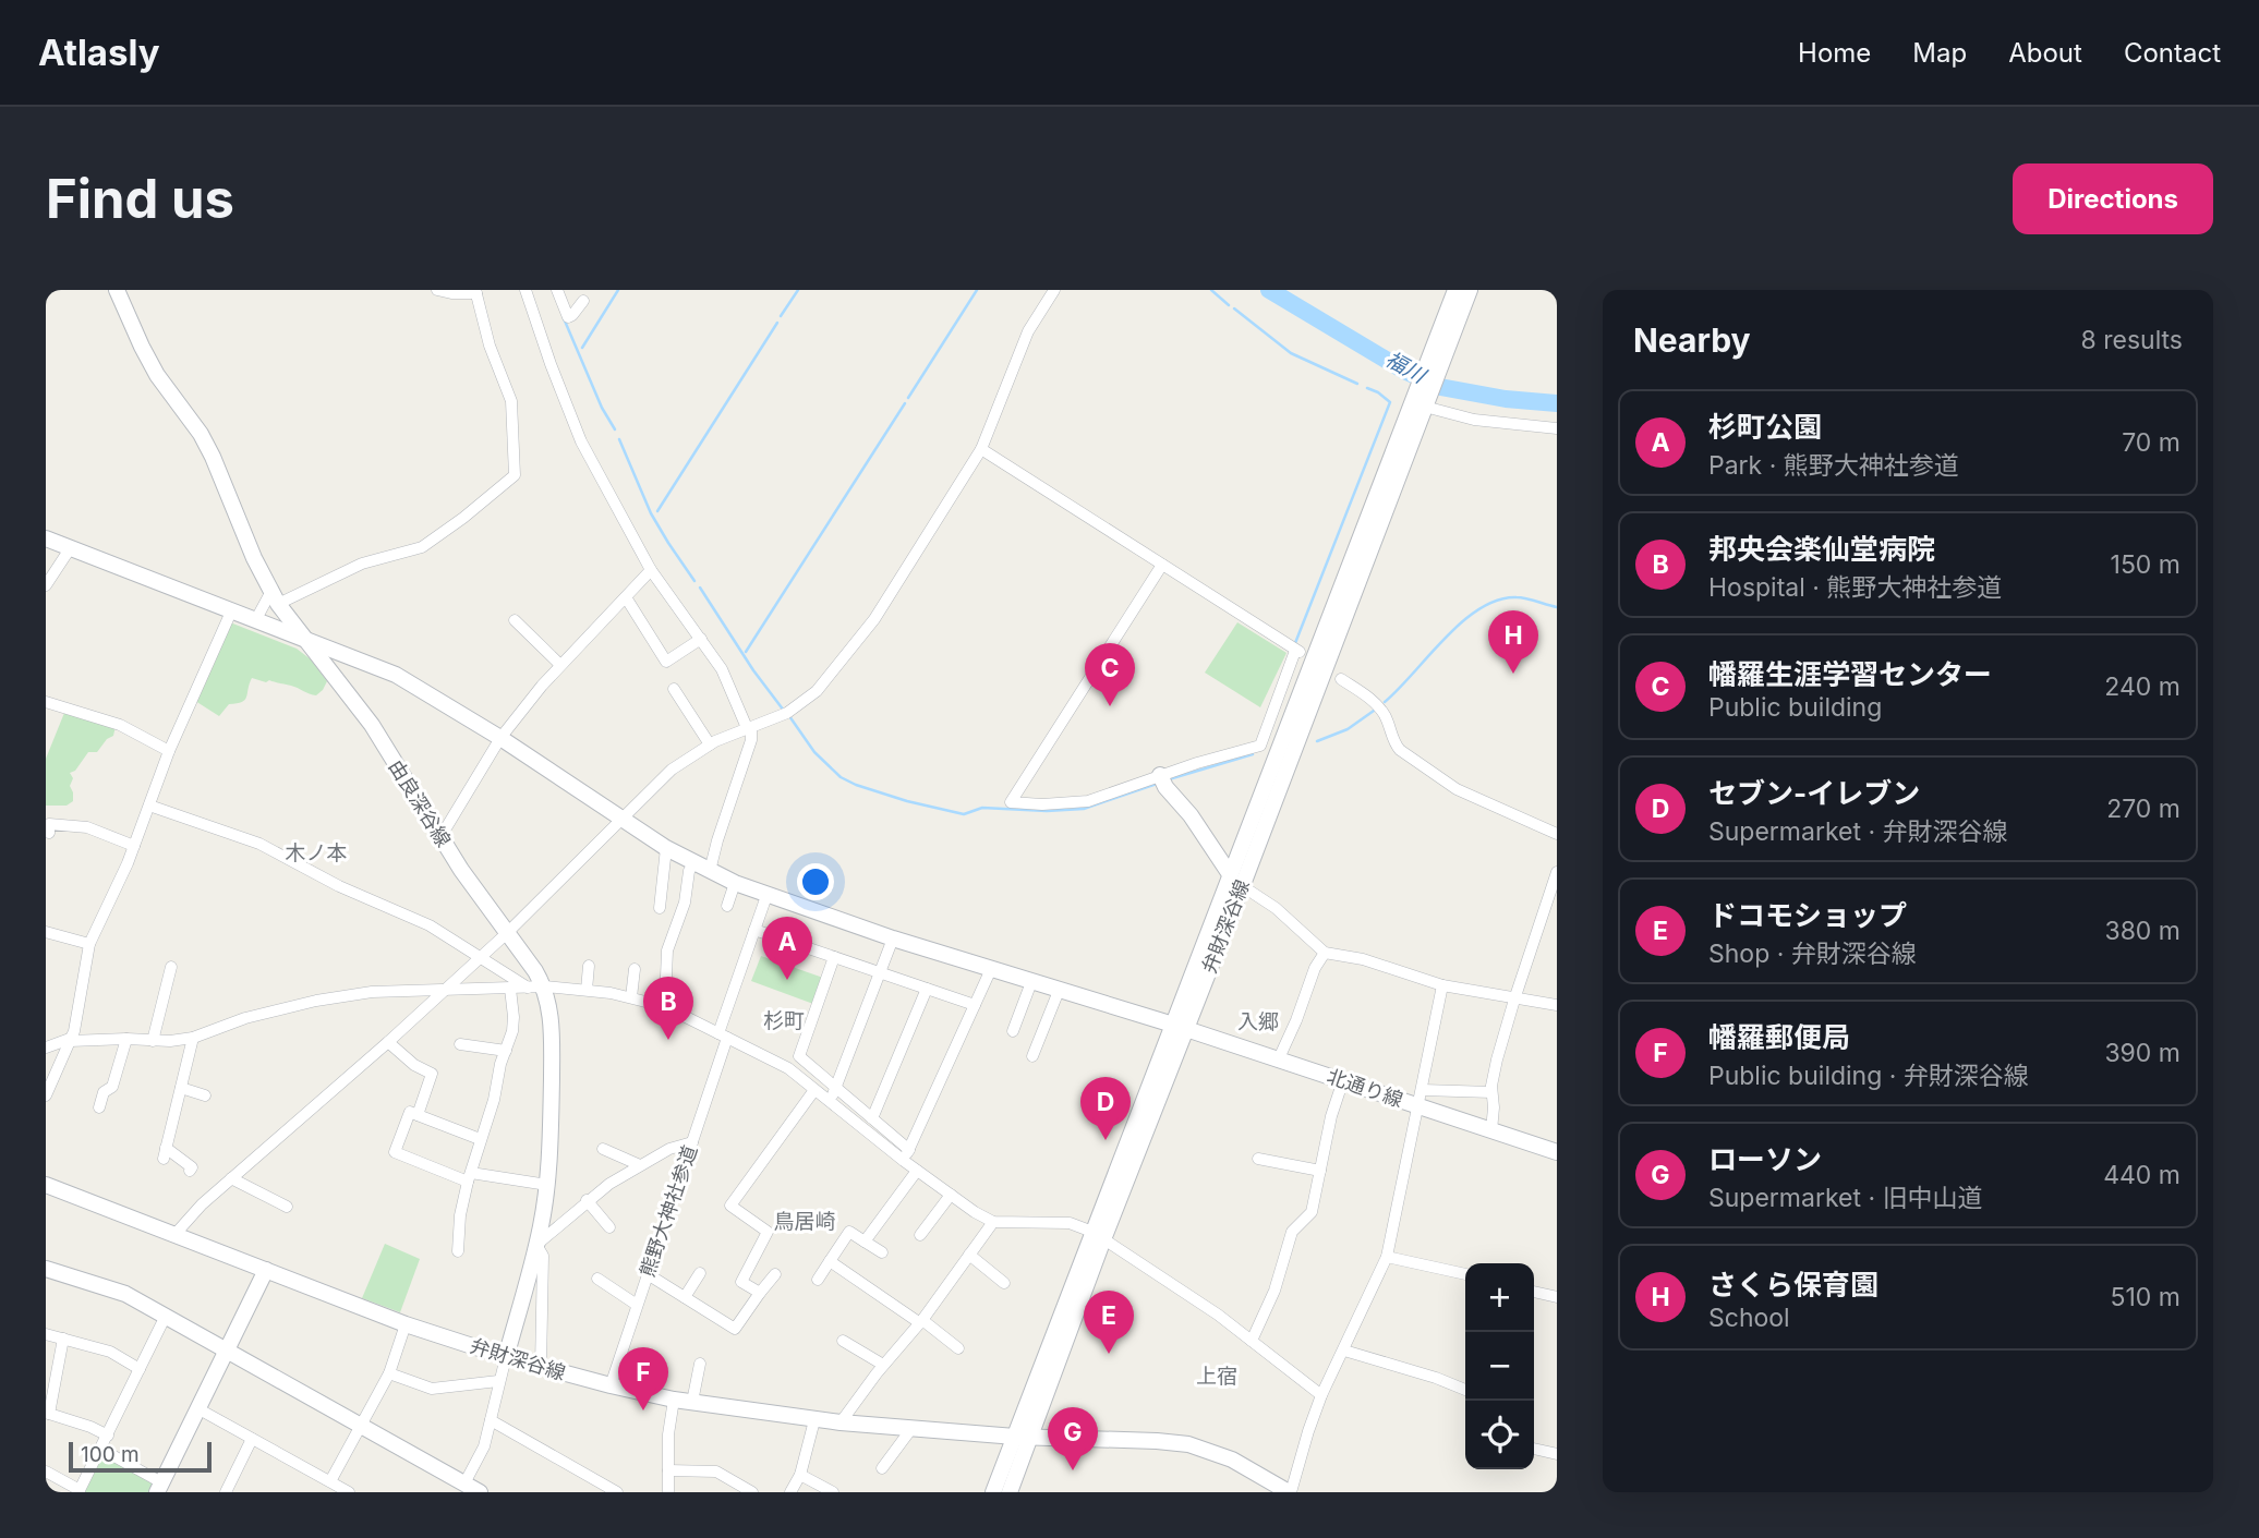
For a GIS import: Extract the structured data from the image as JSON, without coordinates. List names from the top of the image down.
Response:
{
  "streets": {
    "main road": ["由良深谷線", "弁財深谷線", "北通り線"],
    "street": ["熊野大神社参道"]
  },
  "crossings": [
    ["由良深谷線", "弁財深谷線"],
    ["由良深谷線", "北通り線"],
    ["弁財深谷線", "北通り線"],
    ["弁財深谷線", "熊野大神社参道"],
    ["北通り線", "熊野大神社参道"]
  ],
  "districts": [
    "木ノ本",
    "杉町",
    "入郷",
    "鳥居崎",
    "上宿"
  ],
  "water": ["福川"],
  "scale_bar": "100 m",
  "page": {
    "header": "Atlasly",
    "nav": [
      "Home",
      "Map",
      "About",
      "Contact"
    ],
    "buttons": "Directions",
    "title": "Find us",
    "heading": ["Nearby", "8 results"],
    "list": [
      {
        "mark": "A",
        "name": "杉町公園",
        "note": "Park · 熊野大神社参道",
        "value": "70 m"
      },
      {
        "mark": "B",
        "name": "邦央会楽仙堂病院",
        "note": "Hospital · 熊野大神社参道",
        "value": "150 m"
      },
      {
        "mark": "C",
        "name": "幡羅生涯学習センター",
        "note": "Public building",
        "value": "240 m"
      },
      {
        "mark": "D",
        "name": "セブン-イレブン",
        "note": "Supermarket · 弁財深谷線",
        "value": "270 m"
      },
      {
        "mark": "E",
        "name": "ドコモショップ",
        "note": "Shop · 弁財深谷線",
        "value": "380 m"
      },
      {
        "mark": "F",
        "name": "幡羅郵便局",
        "note": "Public building · 弁財深谷線",
        "value": "390 m"
      },
      {
        "mark": "G",
        "name": "ローソン",
        "note": "Supermarket · 旧中山道",
        "value": "440 m"
      },
      {
        "mark": "H",
        "name": "さくら保育園",
        "note": "School",
        "value": "510 m"
      }
    ],
    "pins": [
      "H",
      "C",
      "A",
      "B",
      "D",
      "E",
      "F",
      "G"
    ],
    "map_buttons": ["+", "−"],
    "scale": "100 m"
  }
}
